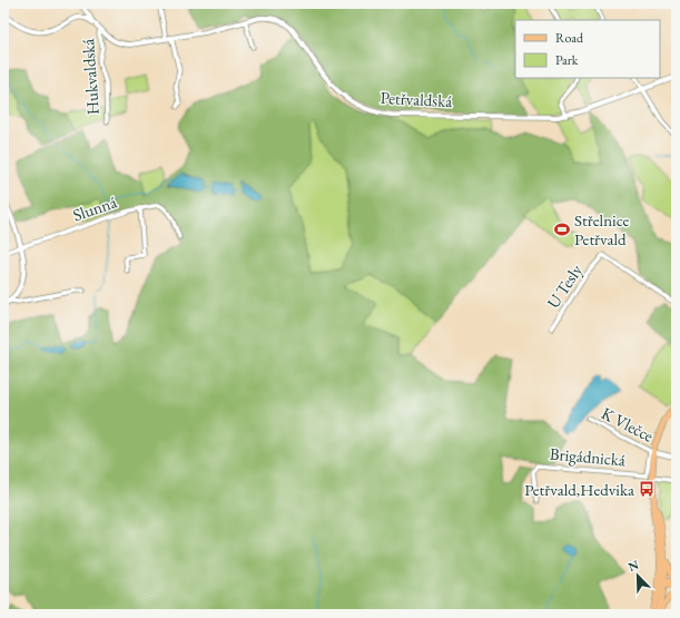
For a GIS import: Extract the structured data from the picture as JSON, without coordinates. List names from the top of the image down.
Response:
{
  "streets": {
    "street": [
      "Hukvaldská",
      "Petřvaldská",
      "Slunná",
      "U Tesly",
      "K Vlečce",
      "Brigádnická"
    ]
  },
  "crossings": [
    ["Hukvaldská", "Petřvaldská"],
    ["K Vlečce", "Brigádnická"]
  ],
  "places": {
    "sports": ["Střelnice Petřvald"],
    "bus stop": ["Petřvald,Hedvika"]
  },
  "legend": ["Road", "Park"],
  "north": "top left"
}
